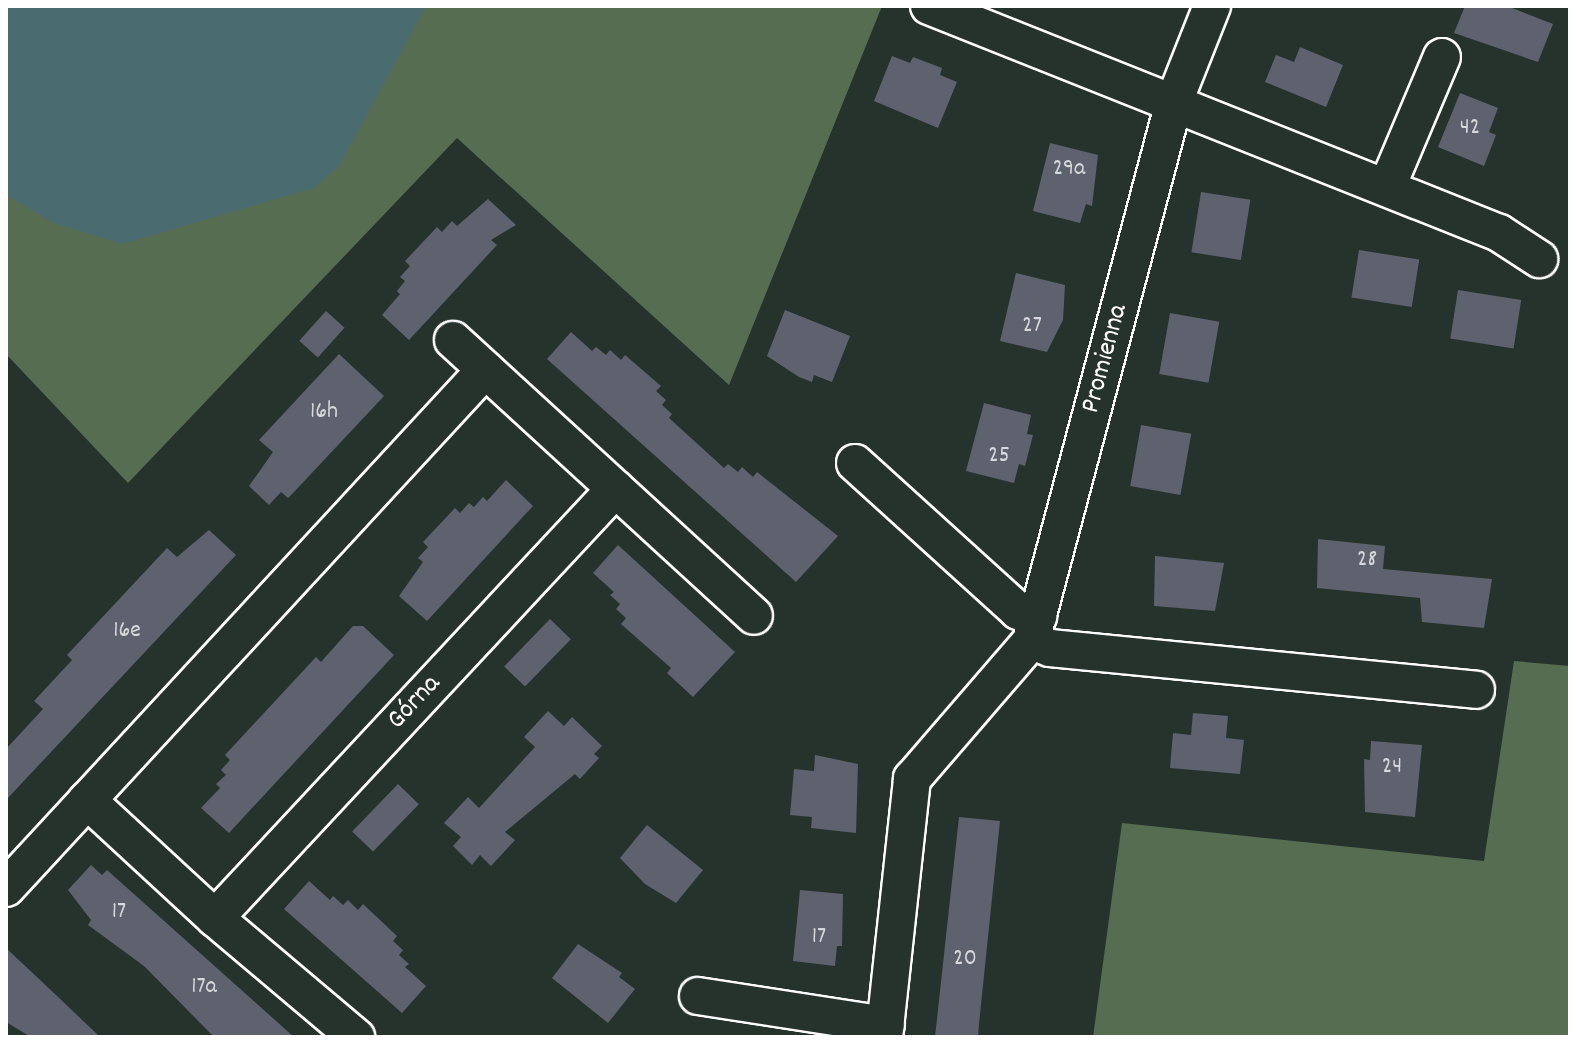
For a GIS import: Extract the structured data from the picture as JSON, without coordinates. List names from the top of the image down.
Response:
{
  "streets": {
    "street": ["Promienna", "Górna"]
  },
  "house_numbers": [
    "42",
    "29a",
    "27",
    "16h",
    "25",
    "28",
    "16e",
    "24",
    "17",
    "17",
    "20",
    "17a"
  ]
}
